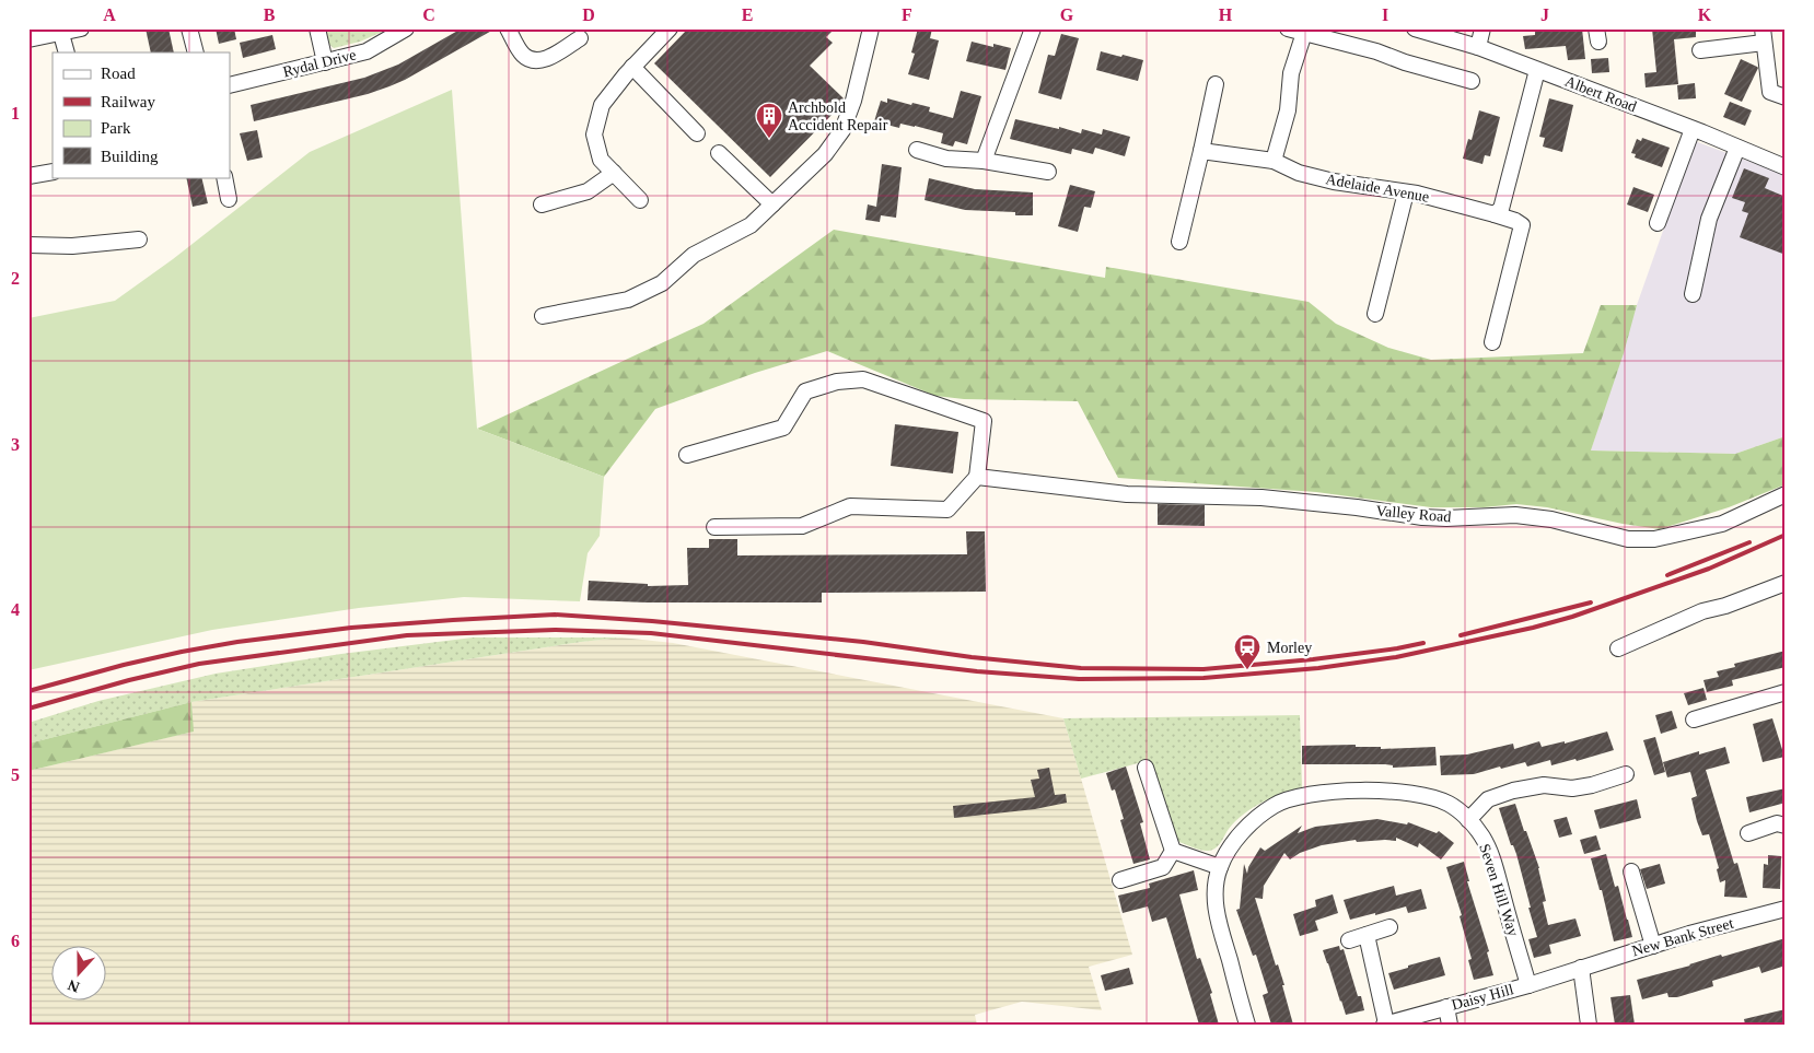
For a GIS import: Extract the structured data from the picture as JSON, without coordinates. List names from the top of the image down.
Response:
{
  "streets": {
    "street": [
      "Rydal Drive",
      "Albert Road",
      "Adelaide Avenue",
      "Valley Road",
      "Seven Hill Way",
      "New Bank Street",
      "Daisy Hill"
    ]
  },
  "crossings": [
    ["Seven Hill Way", "Daisy Hill"],
    ["New Bank Street", "Daisy Hill"]
  ],
  "places": {
    "building": ["Archbold Accident Repair"],
    "station": ["Morley"]
  },
  "legend": [
    "Road",
    "Railway",
    "Park",
    "Building"
  ],
  "north": "bottom",
  "grid": {
    "columns": [
      "A",
      "B",
      "C",
      "D",
      "E",
      "F",
      "G",
      "H",
      "I",
      "J",
      "K"
    ],
    "rows": [
      "1",
      "2",
      "3",
      "4",
      "5",
      "6"
    ]
  }
}
